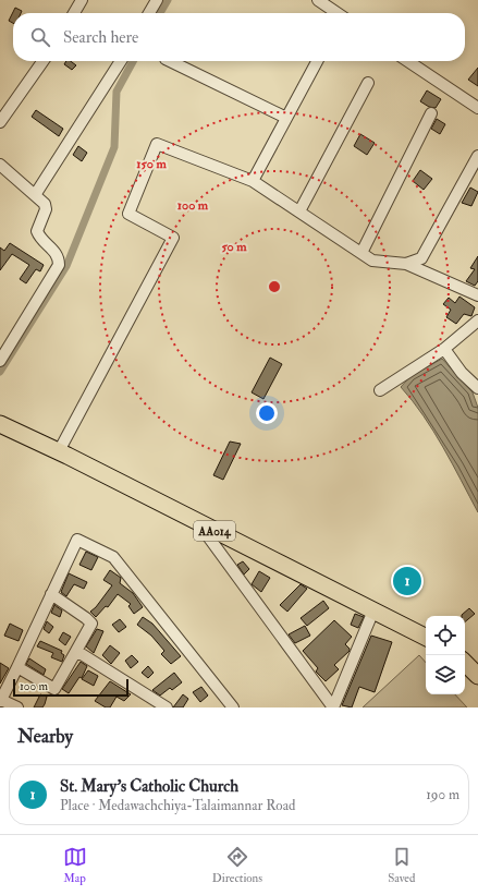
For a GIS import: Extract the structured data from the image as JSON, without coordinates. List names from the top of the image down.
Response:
{
  "streets": {
    "highway": ["AA014"]
  },
  "scale_bar": "100 m",
  "page": {
    "search": "Search here",
    "pins": "1",
    "scale": "100 m",
    "heading": "Nearby",
    "list": [
      {
        "mark": "1",
        "name": "St. Mary's Catholic Church",
        "note": "Place · Medawachchiya-Talaimannar Road",
        "value": "190 m"
      }
    ],
    "nav": ["Map", "Directions", "Saved"]
  },
  "rings": ["150 m", "100 m", "50 m"]
}
